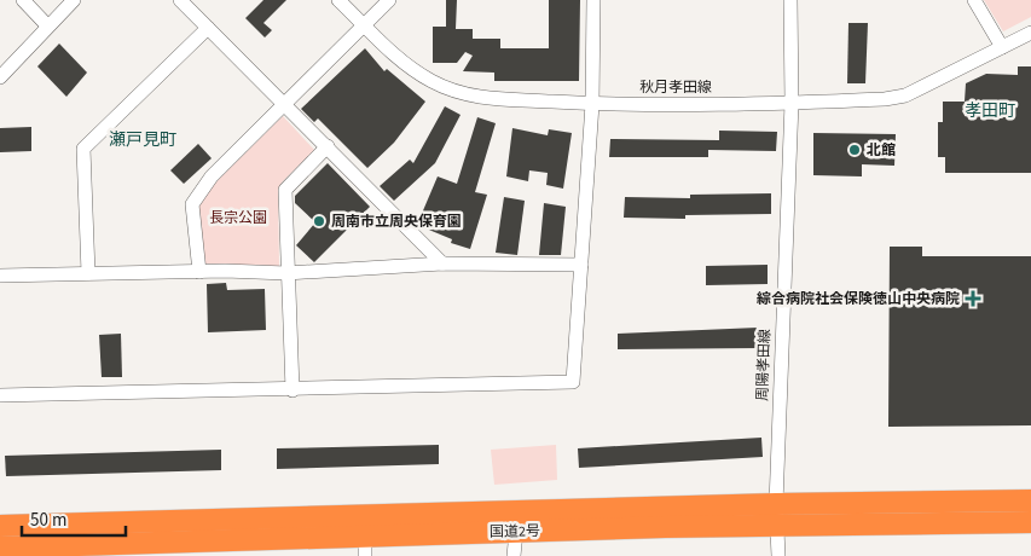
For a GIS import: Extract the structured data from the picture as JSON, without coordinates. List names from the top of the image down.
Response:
{
  "streets": {
    "highway": ["国道2号"],
    "street": ["秋月孝田線", "周陽孝田線"]
  },
  "crossings": [
    ["秋月孝田線", "周陽孝田線"],
    ["周陽孝田線", "国道2号"]
  ],
  "districts": ["孝田町", "瀬戸見町"],
  "parks": ["長宗公園"],
  "places": {
    "other": ["北館", "周南市立周央保育園"],
    "health": ["綜合病院社会保険徳山中央病院"]
  },
  "scale_bar": "50 m"
}
